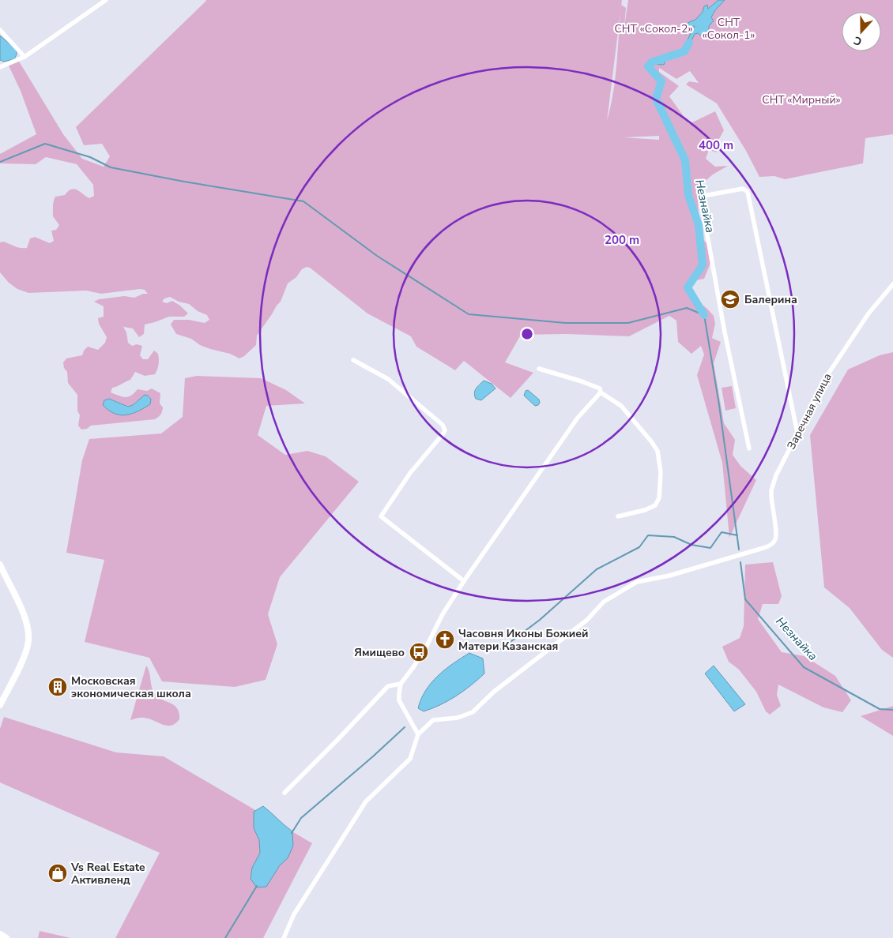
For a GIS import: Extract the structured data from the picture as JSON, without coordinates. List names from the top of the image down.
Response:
{
  "streets": {
    "street": ["Заречная улица"]
  },
  "water": ["Незнайка"],
  "parks": ["СНТ «Сокол-1»", "СНТ «Сокол-2»", "СНТ «Мирный»"],
  "places": {
    "school or university": ["Балерина"],
    "church": ["Часовня Иконы Божией Матери Казанская"],
    "bus stop": ["Ямищево"],
    "building": ["Московская экономическая школа"],
    "shop": ["Vs Real Estate Активленд"]
  },
  "north": "bottom",
  "rings": ["400 m", "200 m"]
}
